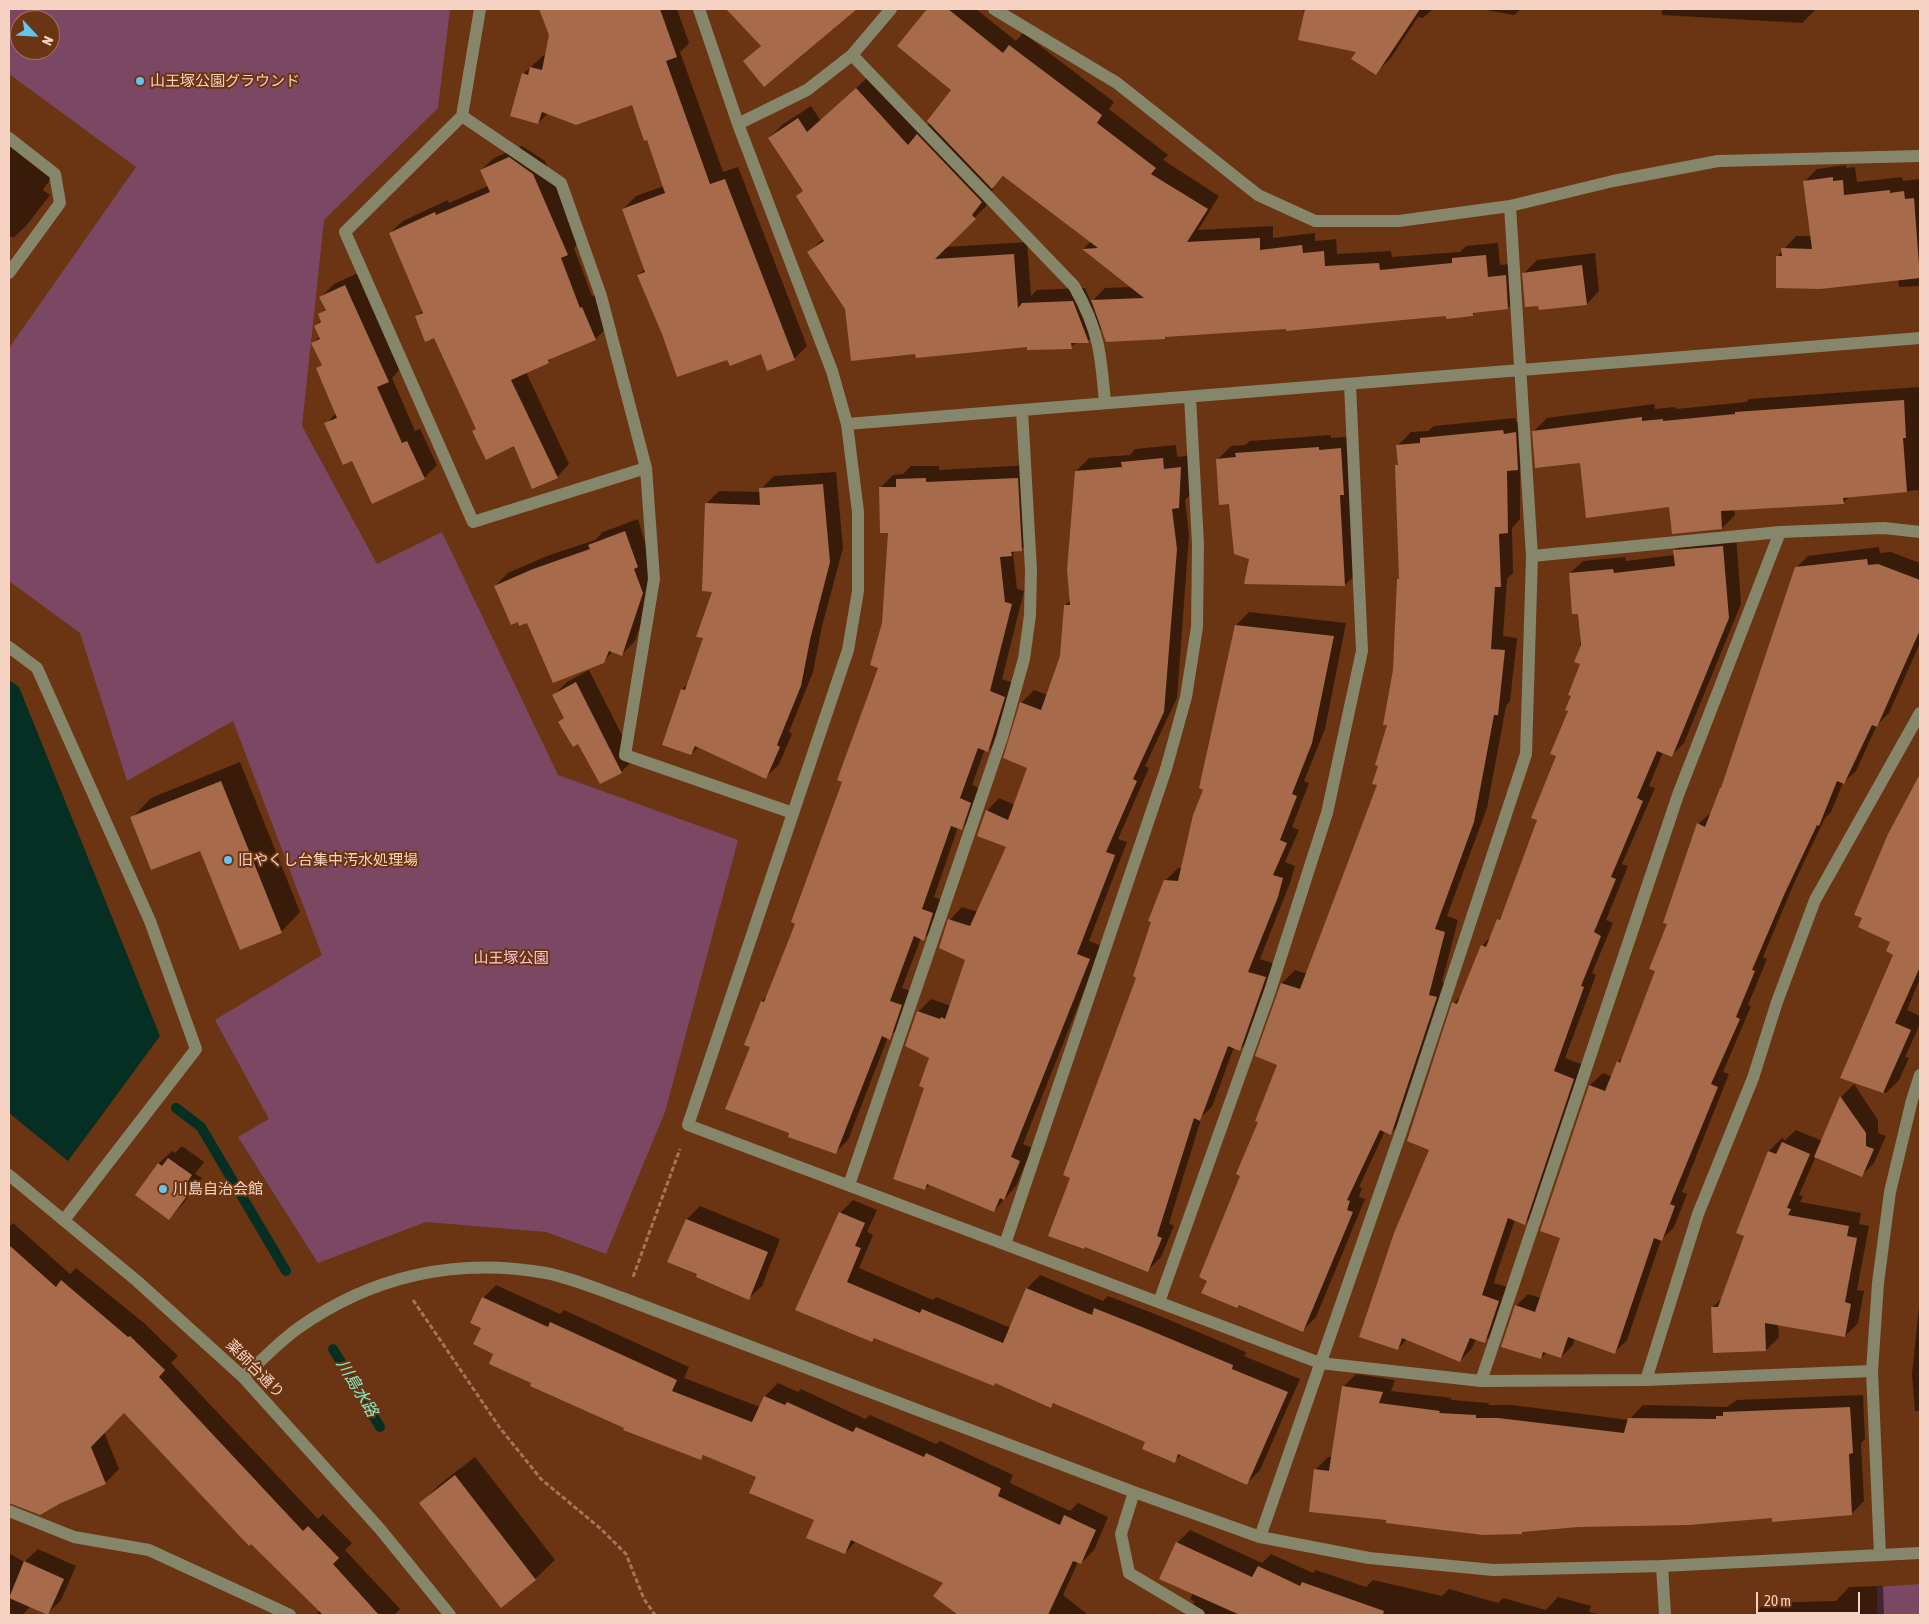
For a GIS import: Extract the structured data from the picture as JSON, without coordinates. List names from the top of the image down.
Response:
{
  "streets": {
    "street": ["薬師台通り"]
  },
  "water": ["川島水路"],
  "parks": ["山王塚公園"],
  "places": ["山王塚公園グラウンド", "旧やくし台集中汚水処理場", "川島自治会館"],
  "scale_bar": "20 m",
  "north": "bottom right"
}
